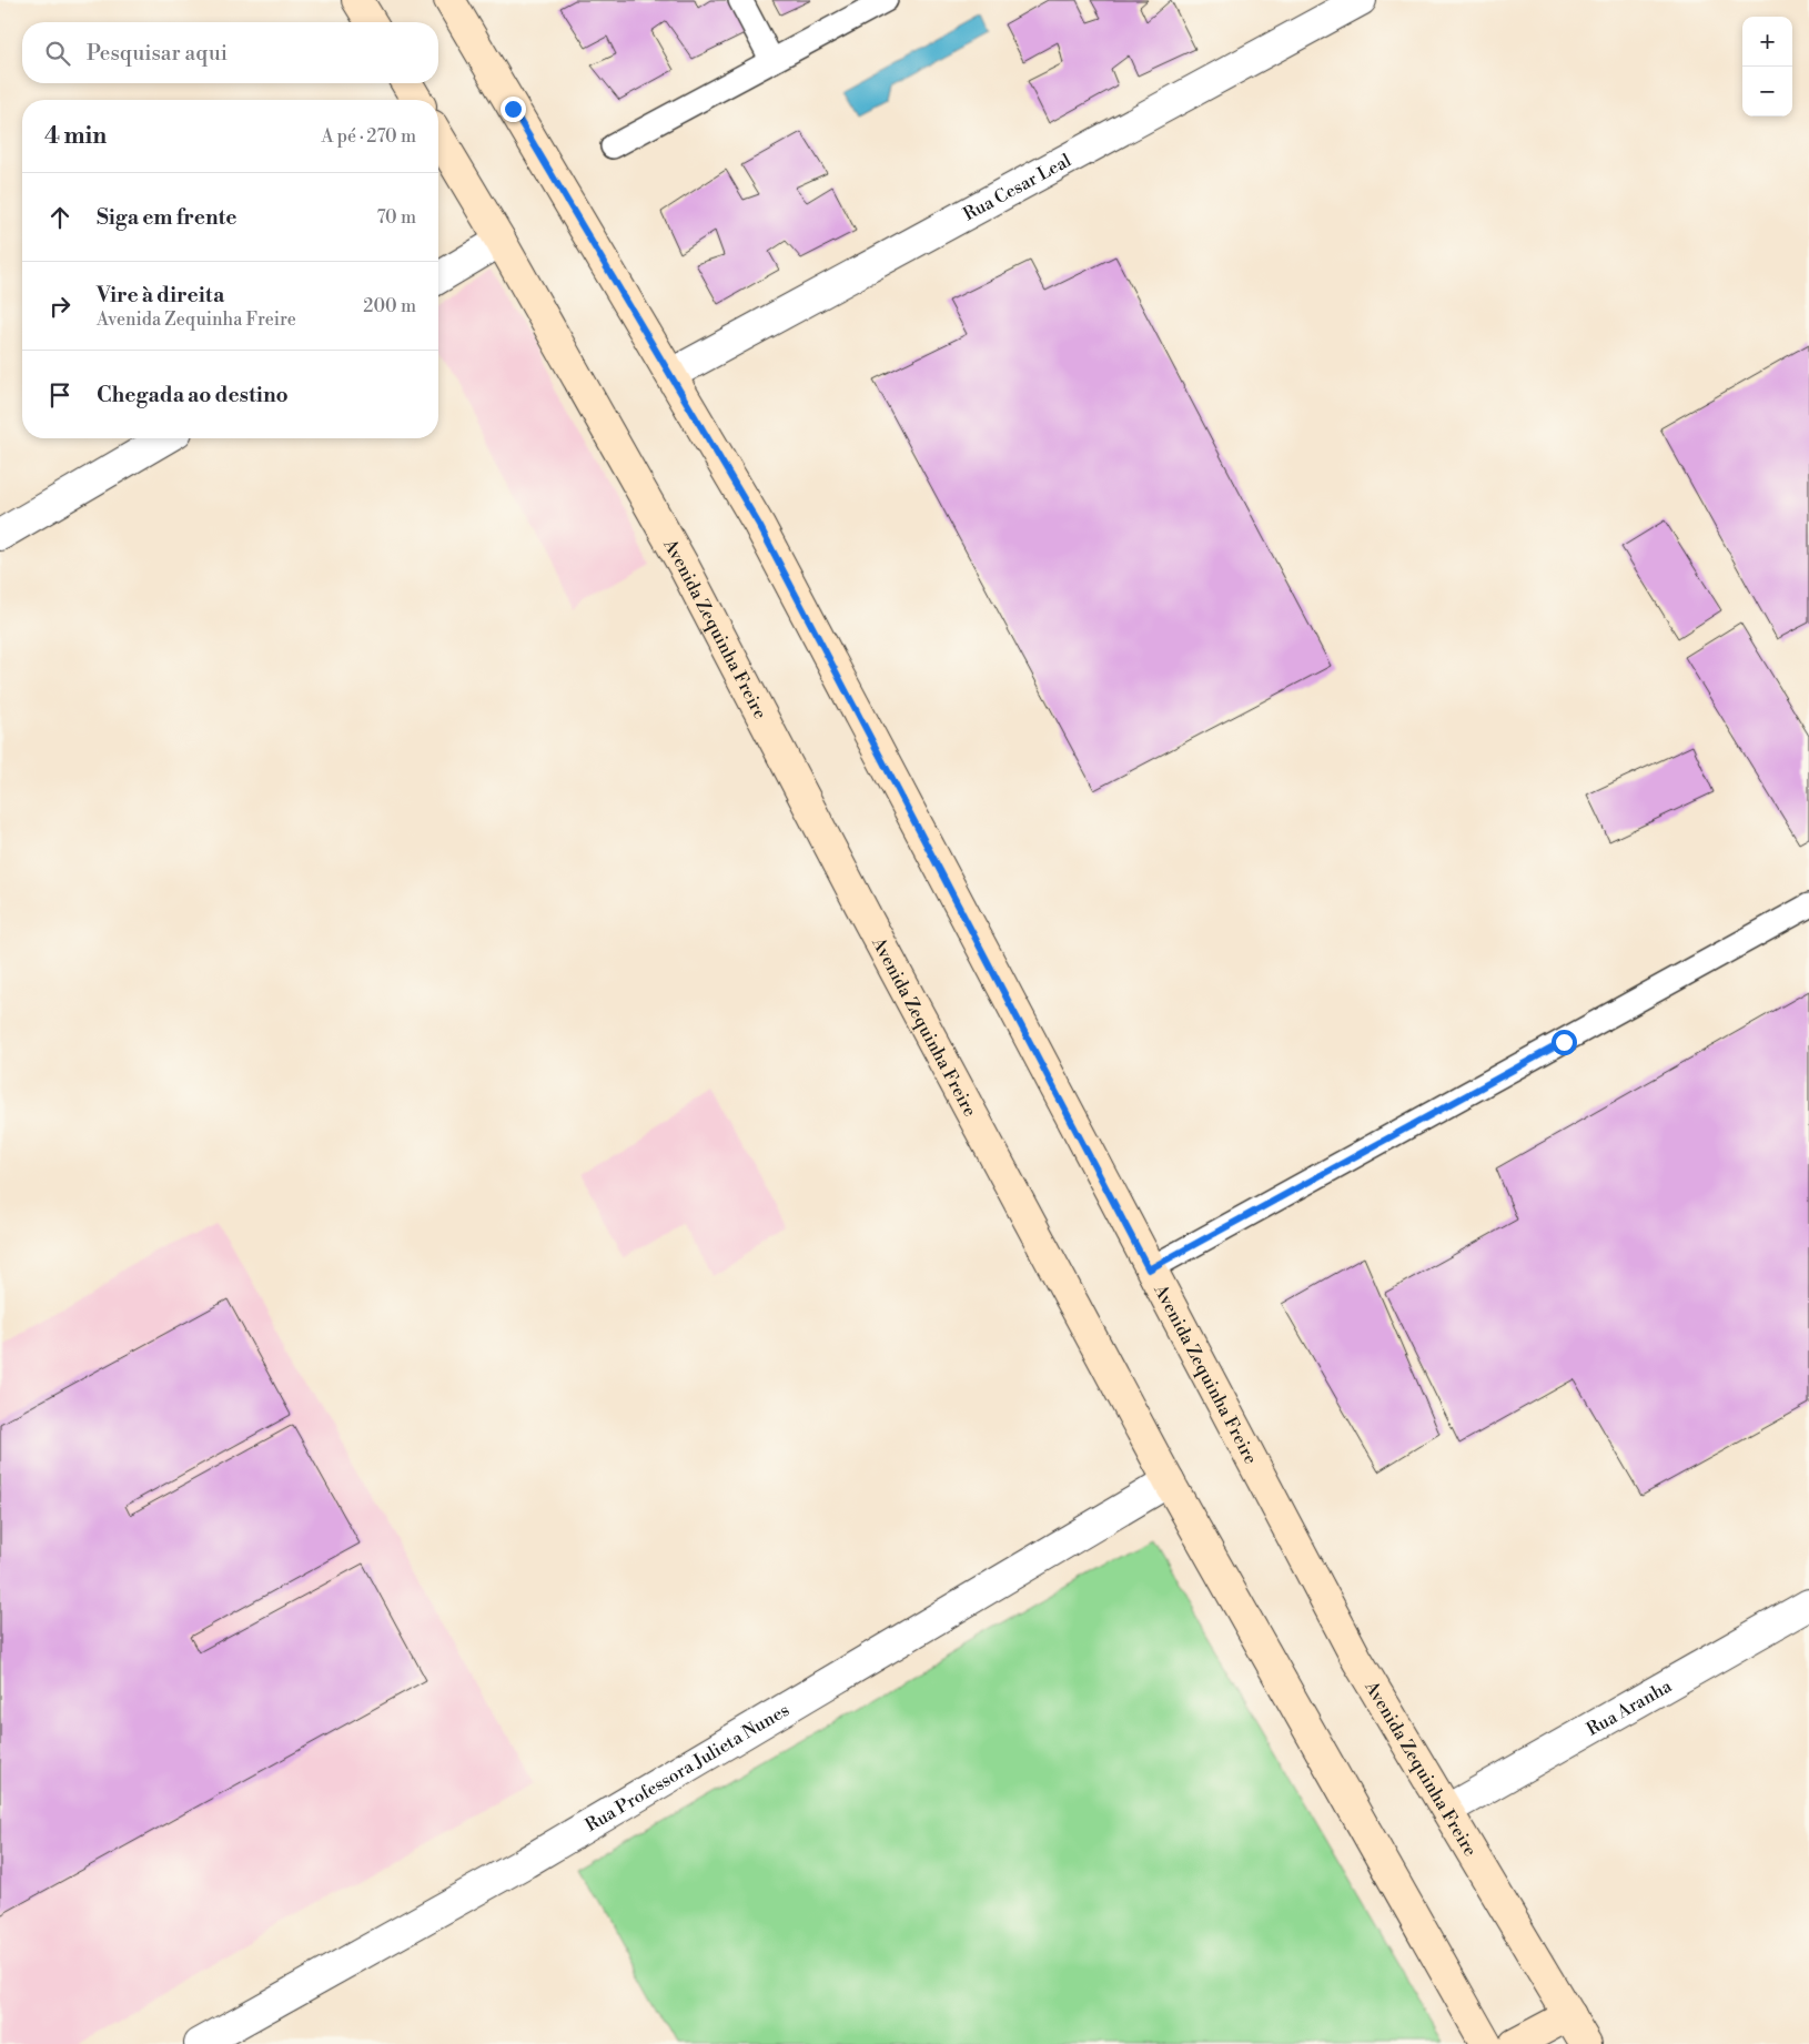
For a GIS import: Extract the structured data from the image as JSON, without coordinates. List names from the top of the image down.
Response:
{
  "streets": {
    "main road": ["Avenida Zequinha Freire"],
    "street": ["Rua Cesar Leal", "Rua Aranha", "Rua Professora Julieta Nunes"]
  },
  "crossings": [
    ["Rua Cesar Leal", "Avenida Zequinha Freire"],
    ["Avenida Zequinha Freire", "Rua Aranha"],
    ["Avenida Zequinha Freire", "Rua Professora Julieta Nunes"]
  ],
  "page": {
    "map_buttons": ["+", "−"],
    "search": "Pesquisar aqui",
    "heading": ["4 min", "A pé · 270 m"],
    "list": [
      ["Siga em frente", "70 m"],
      ["Vire à direita", "Avenida Zequinha Freire", "200 m"],
      "Chegada ao destino"
    ]
  }
}
